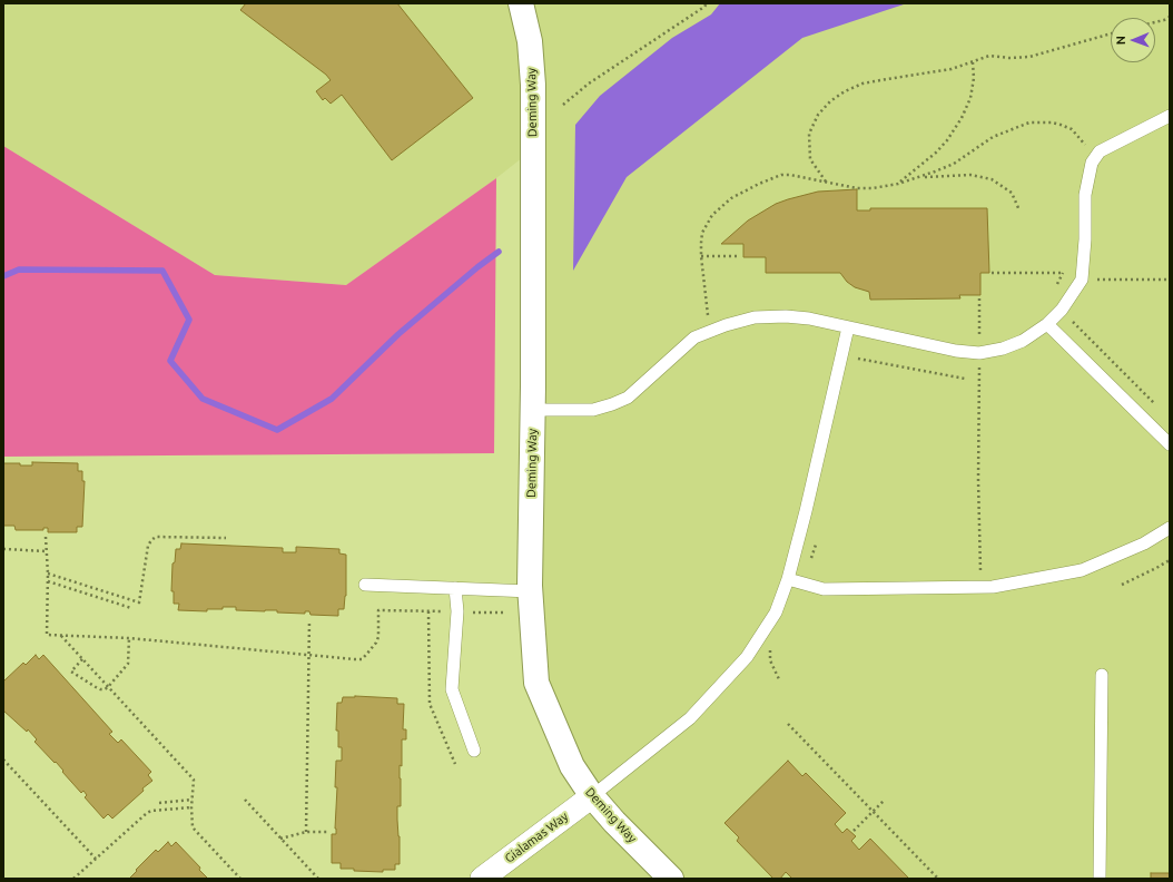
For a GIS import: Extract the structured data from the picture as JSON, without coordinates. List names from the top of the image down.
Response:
{
  "streets": {
    "street": ["Deming Way", "Gialamas Way"]
  },
  "crossings": [
    ["Deming Way", "Gialamas Way"]
  ],
  "north": "left"
}
